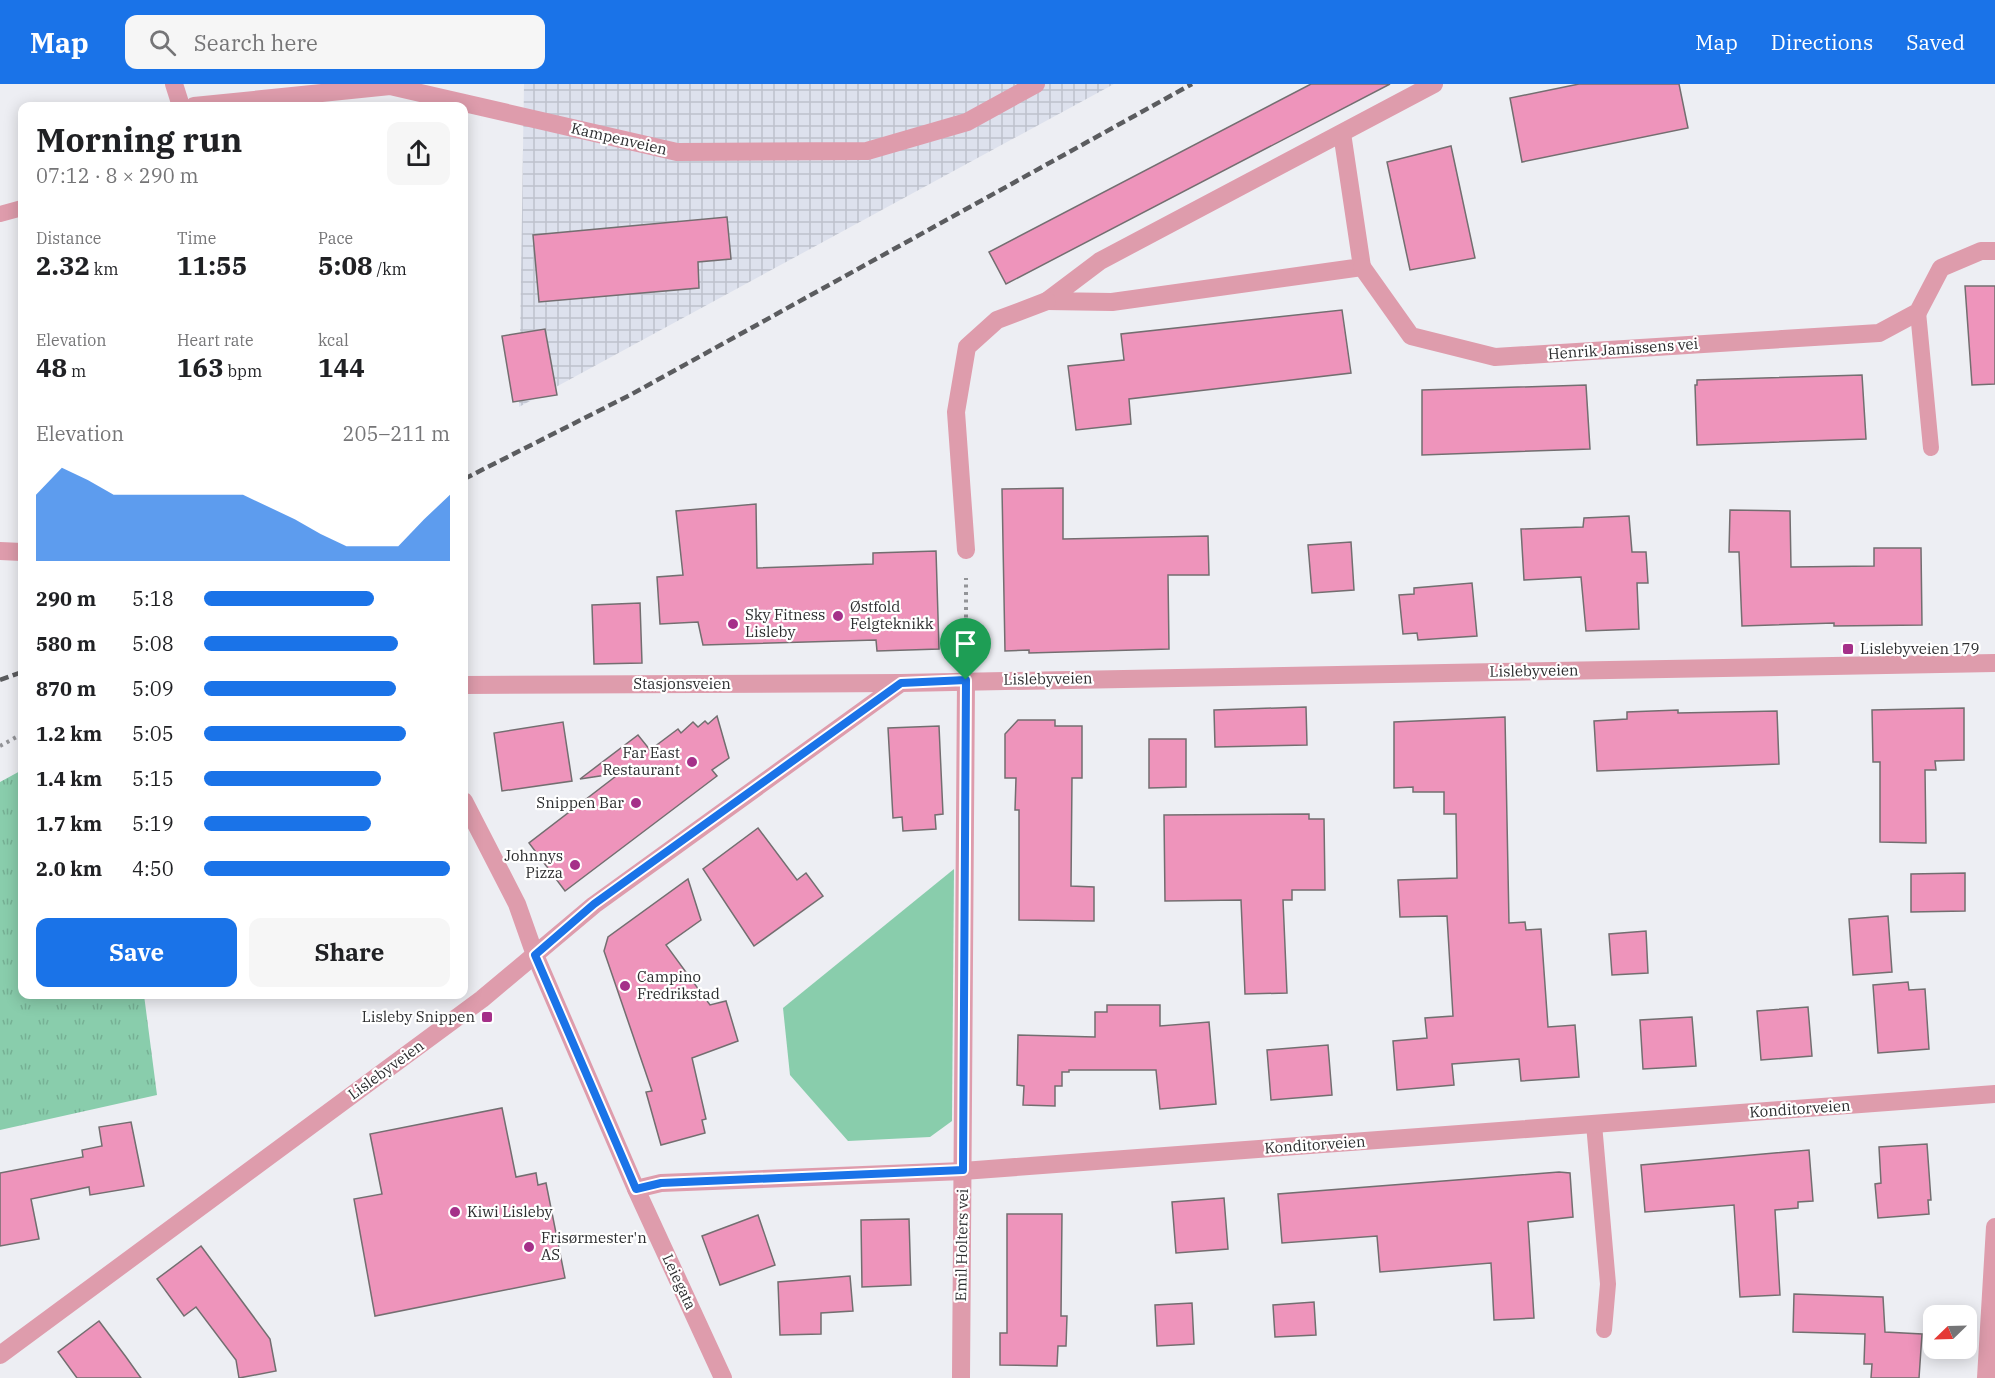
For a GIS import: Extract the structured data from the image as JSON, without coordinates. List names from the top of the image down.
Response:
{
  "streets": {
    "street": [
      "Kampenveien",
      "Henrik Jamissens vei",
      "Lislebyveien",
      "Stasjonsveien",
      "Konditorveien",
      "Emil Holters vei",
      "Leiegata"
    ]
  },
  "crossings": [
    ["Lislebyveien", "Stasjonsveien"],
    ["Lislebyveien", "Emil Holters vei"],
    ["Lislebyveien", "Leiegata"],
    ["Konditorveien", "Emil Holters vei"],
    ["Konditorveien", "Leiegata"]
  ],
  "places": {
    "other": [
      "Østfold Felgteknikk",
      "Sky Fitness Lisleby",
      "Far East Restaurant",
      "Snippen Bar",
      "Johnnys Pizza",
      "Campino Fredrikstad",
      "Kiwi Lisleby",
      "Frisørmester'n AS"
    ],
    "transit": ["Lislebyveien 179", "Lisleby Snippen"]
  },
  "north": "bottom left",
  "page": {
    "header": "Map",
    "search": "Search here",
    "nav": ["Map", "Directions", "Saved"],
    "heading": ["Morning run", "07:12 · 8 × 290 m"],
    "stats": [
      ["Distance", "2.32 km"],
      ["Time", "11:55"],
      ["Pace", "5:08 /km"],
      ["Elevation", "48 m"],
      ["Heart rate", "163 bpm"],
      ["kcal", "144"]
    ],
    "chart": ["Elevation", "205–211 m"],
    "list": [
      {
        "name": "290 m",
        "note": "5:18"
      },
      {
        "name": "580 m",
        "note": "5:08"
      },
      {
        "name": "870 m",
        "note": "5:09"
      },
      {
        "name": "1.2 km",
        "note": "5:05"
      },
      {
        "name": "1.4 km",
        "note": "5:15"
      },
      {
        "name": "1.7 km",
        "note": "5:19"
      },
      {
        "name": "2.0 km",
        "note": "4:50"
      }
    ],
    "buttons": ["Save", "Share"]
  }
}
